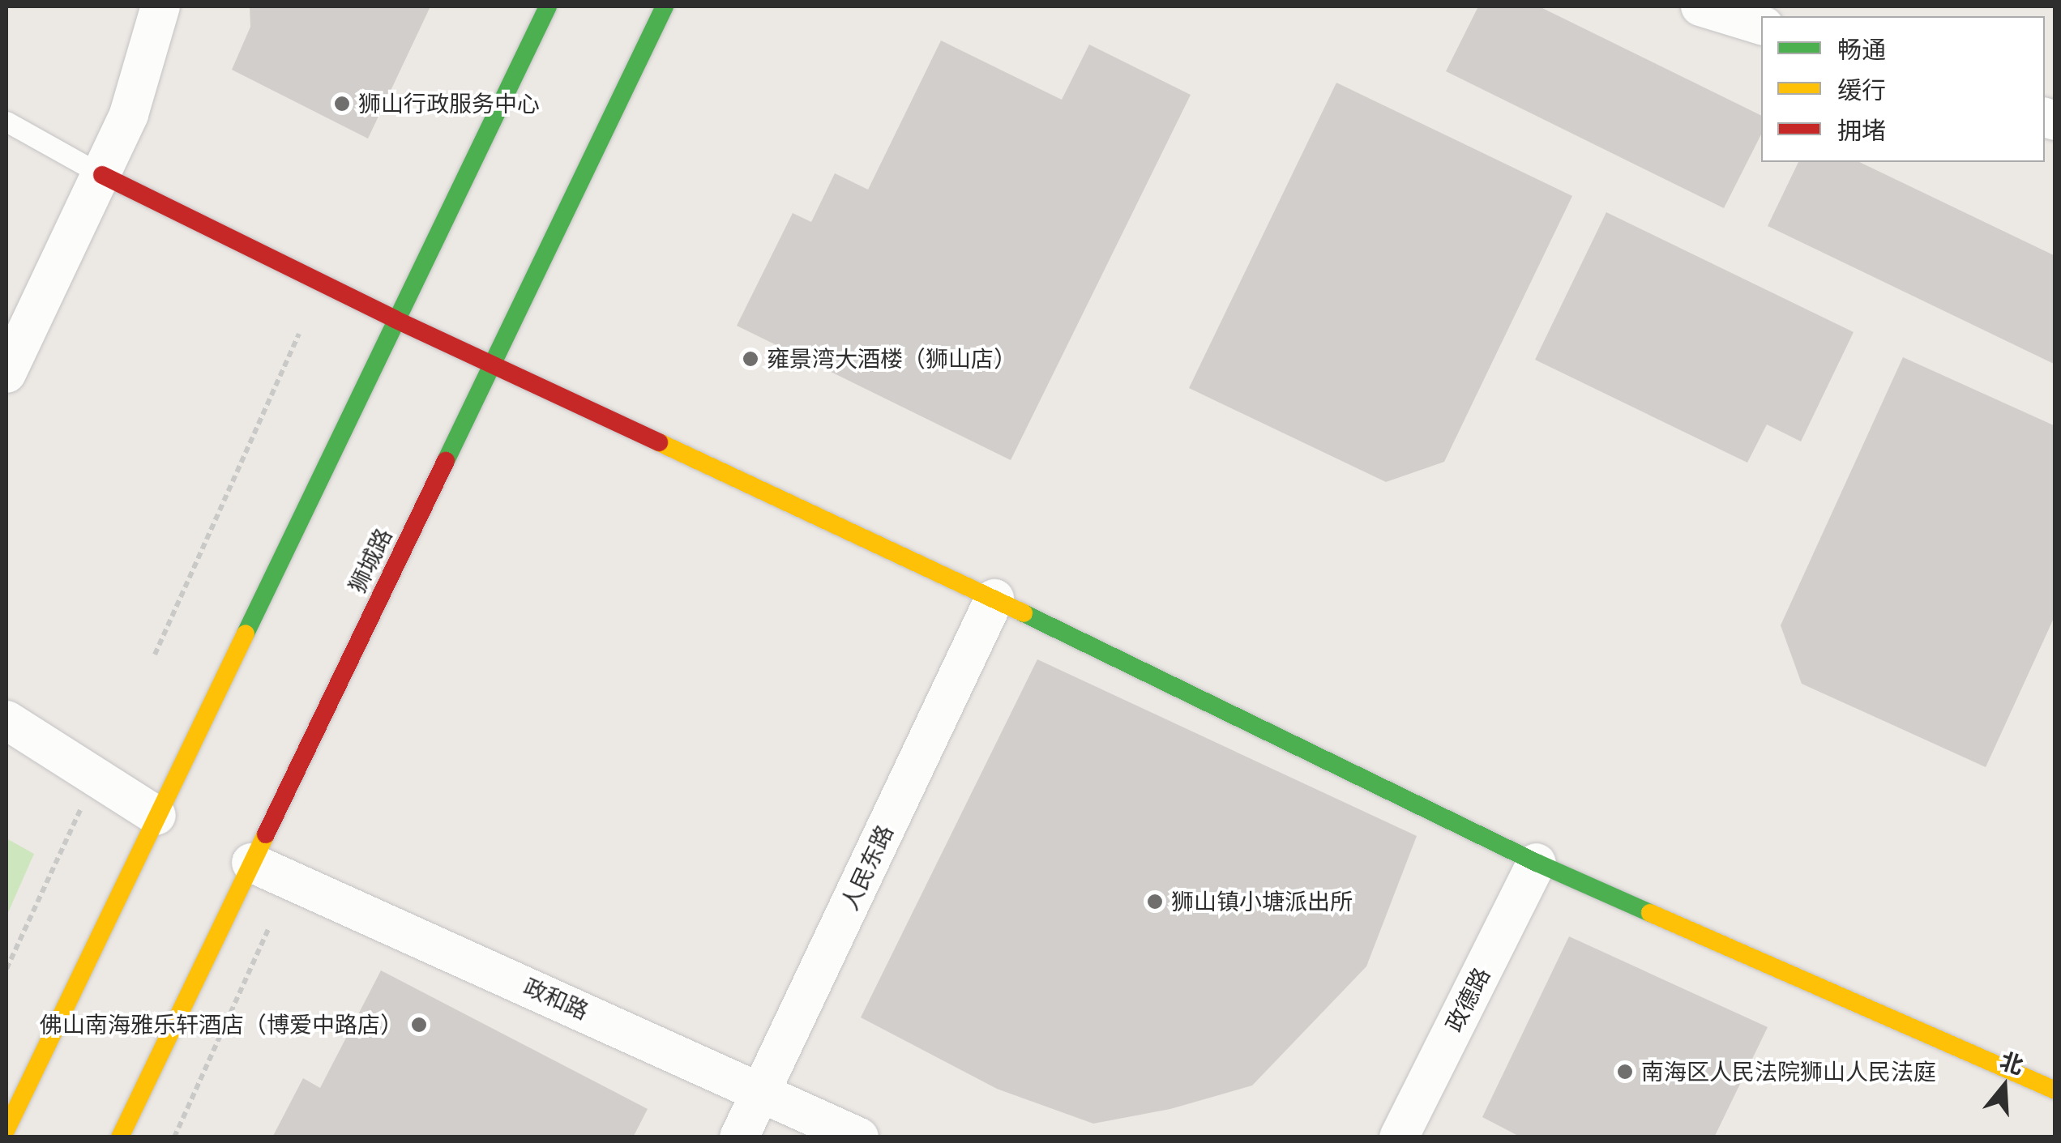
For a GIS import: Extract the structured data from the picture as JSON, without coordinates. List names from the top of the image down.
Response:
{
  "streets": {
    "street": [
      "狮城路",
      "人民东路",
      "政和路",
      "政德路"
    ]
  },
  "crossings": [
    ["狮城路", "政和路"],
    ["人民东路", "政和路"]
  ],
  "places": [
    "狮山行政服务中心",
    "雍景湾大酒楼（狮山店）",
    "狮山镇小塘派出所",
    "佛山南海雅乐轩酒店（博爱中路店）",
    "南海区人民法院狮山人民法庭"
  ],
  "legend": ["畅通", "缓行", "拥堵"],
  "north": "top"
}
